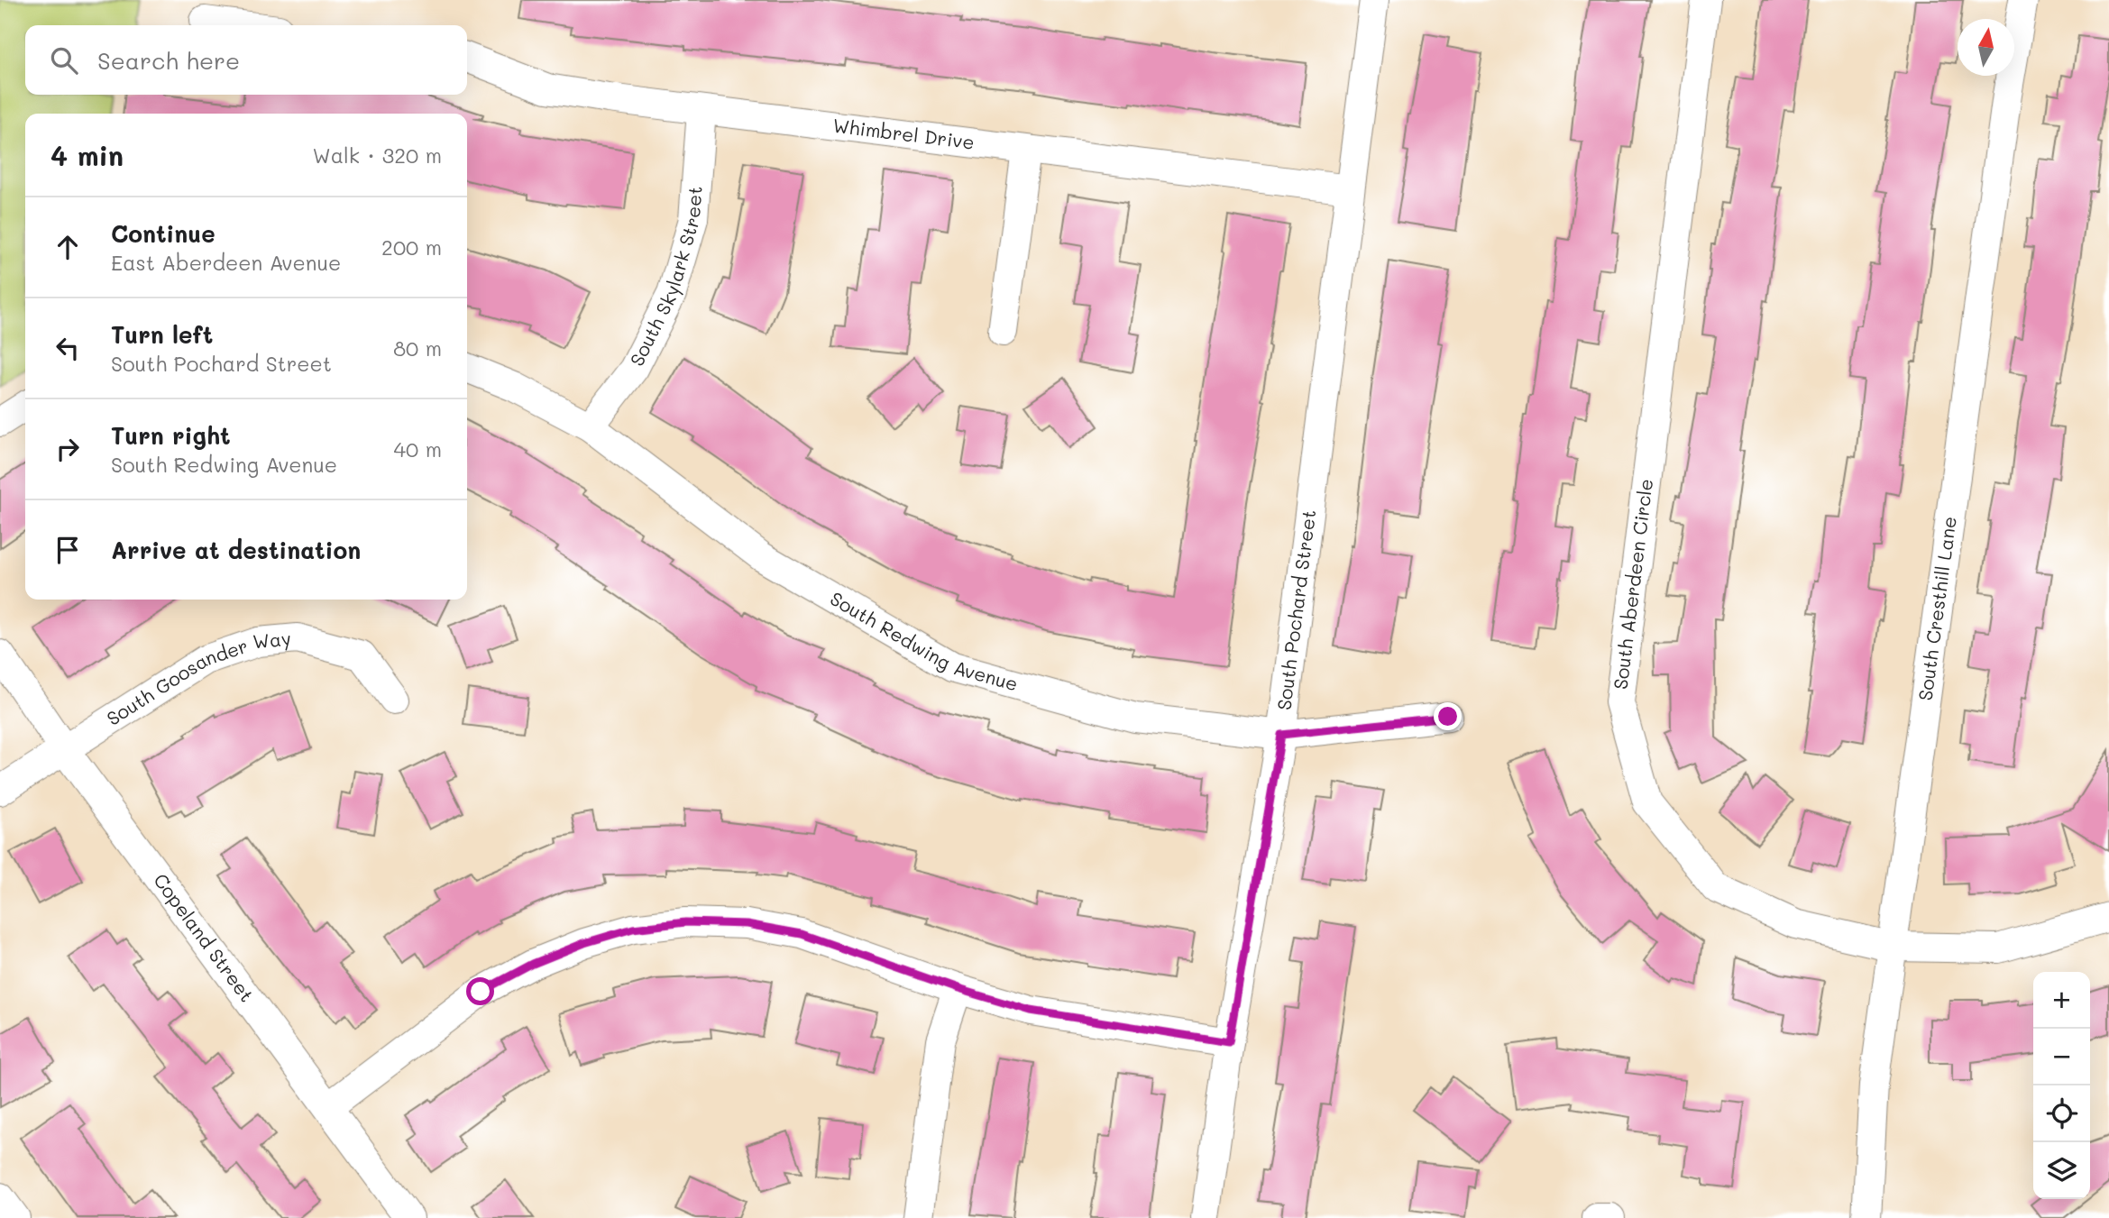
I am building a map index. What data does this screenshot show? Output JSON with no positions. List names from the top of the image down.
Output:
{
  "streets": {
    "street": [
      "Whimbrel Drive",
      "South Skylark Street",
      "South Aberdeen Circle",
      "South Cresthill Lane",
      "South Pochard Street",
      "South Redwing Avenue",
      "South Goosander Way",
      "Copeland Street"
    ]
  },
  "crossings": [
    ["Whimbrel Drive", "South Skylark Street"],
    ["Whimbrel Drive", "South Pochard Street"],
    ["South Skylark Street", "South Redwing Avenue"],
    ["South Aberdeen Circle", "South Cresthill Lane"],
    ["South Pochard Street", "South Redwing Avenue"],
    ["South Goosander Way", "Copeland Street"]
  ],
  "north": "top",
  "page": {
    "search": "Search here",
    "heading": ["4 min", "Walk · 320 m"],
    "list": [
      ["Continue", "East Aberdeen Avenue", "200 m"],
      ["Turn left", "South Pochard Street", "80 m"],
      ["Turn right", "South Redwing Avenue", "40 m"],
      "Arrive at destination"
    ],
    "map_buttons": ["+", "−"]
  }
}
